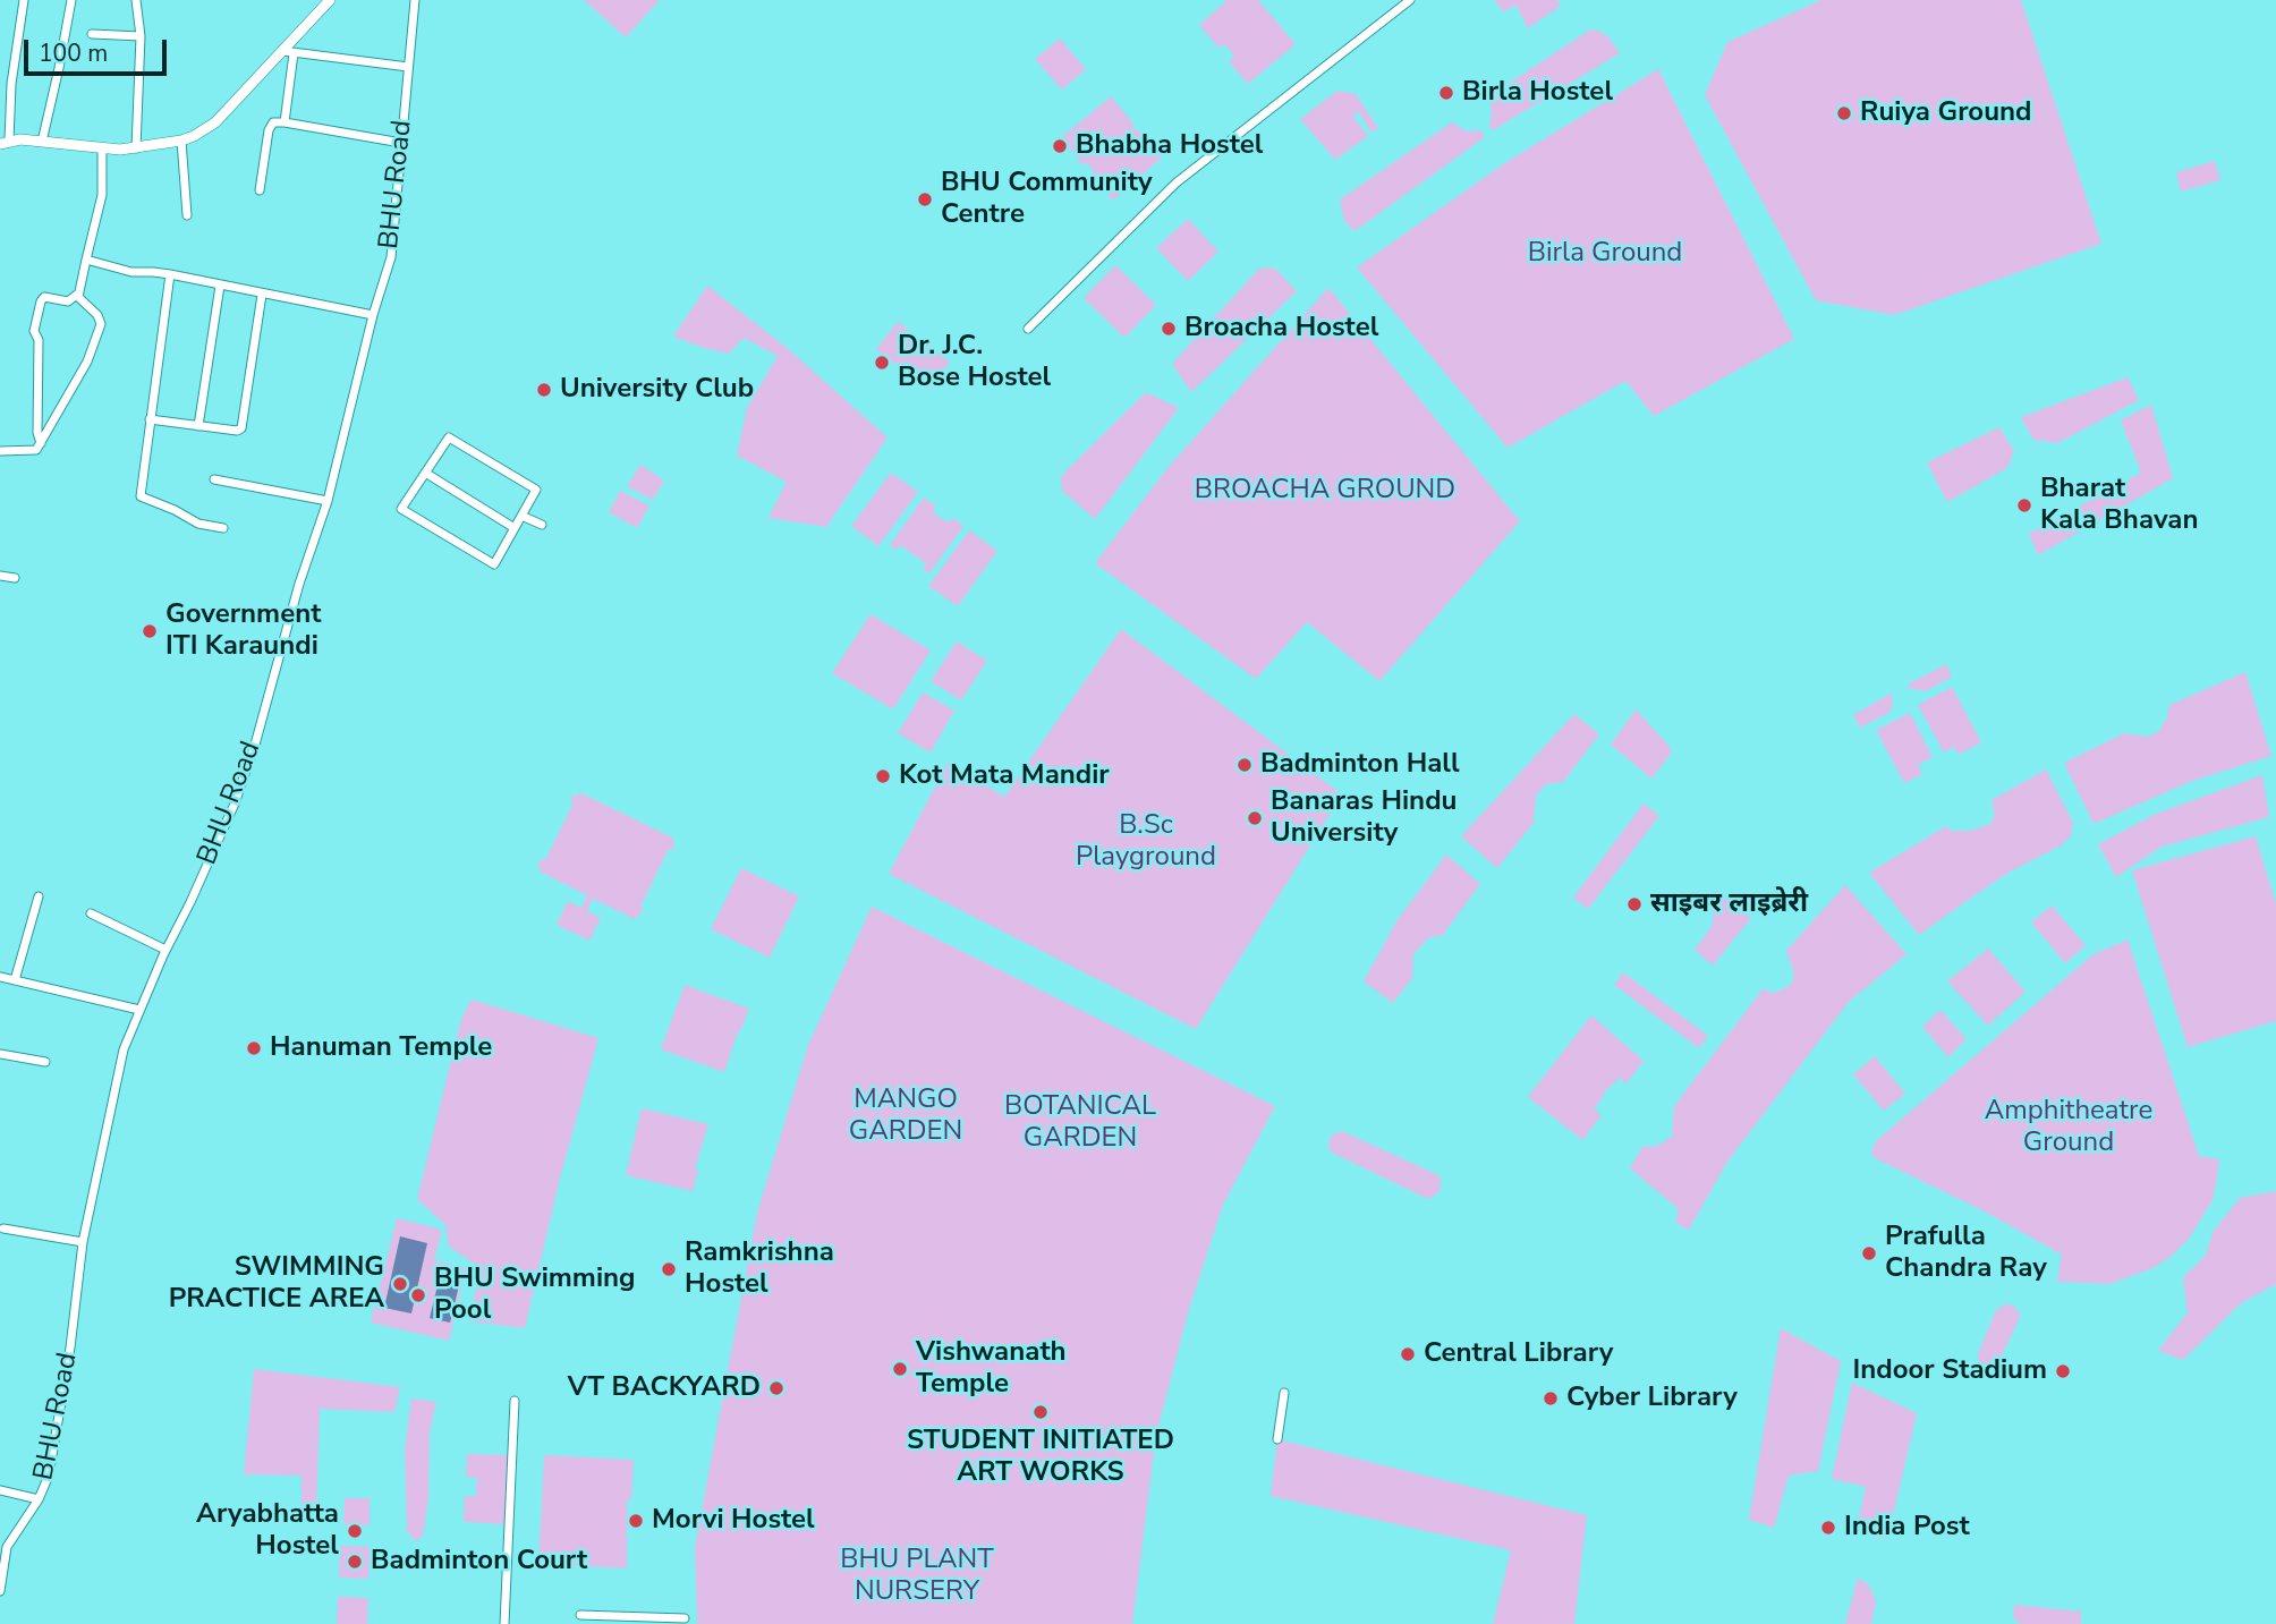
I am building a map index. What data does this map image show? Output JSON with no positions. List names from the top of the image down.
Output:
{
  "streets": {
    "street": ["BHU Road"]
  },
  "parks": [
    "Birla Ground",
    "BROACHA GROUND",
    "B.Sc Playground",
    "MANGO GARDEN",
    "BOTANICAL GARDEN",
    "Amphitheatre Ground",
    "BHU PLANT NURSERY"
  ],
  "places": [
    "Birla Hostel",
    "Ruiya Ground",
    "Bhabha Hostel",
    "BHU Community Centre",
    "Broacha Hostel",
    "Dr. J.C. Bose Hostel",
    "University Club",
    "Bharat Kala Bhavan",
    "Government ITI Karaundi",
    "Badminton Hall",
    "Kot Mata Mandir",
    "Banaras Hindu University",
    "साइबर लाइब्रेरी",
    "Hanuman Temple",
    "Prafulla Chandra Ray",
    "Ramkrishna Hostel",
    "SWIMMING PRACTICE AREA",
    "BHU Swimming Pool",
    "Central Library",
    "Vishwanath Temple",
    "Indoor Stadium",
    "VT BACKYARD",
    "Cyber Library",
    "STUDENT INITIATED ART WORKS",
    "Morvi Hostel",
    "India Post",
    "Aryabhatta Hostel",
    "Badminton Court"
  ],
  "scale_bar": "100 m"
}
